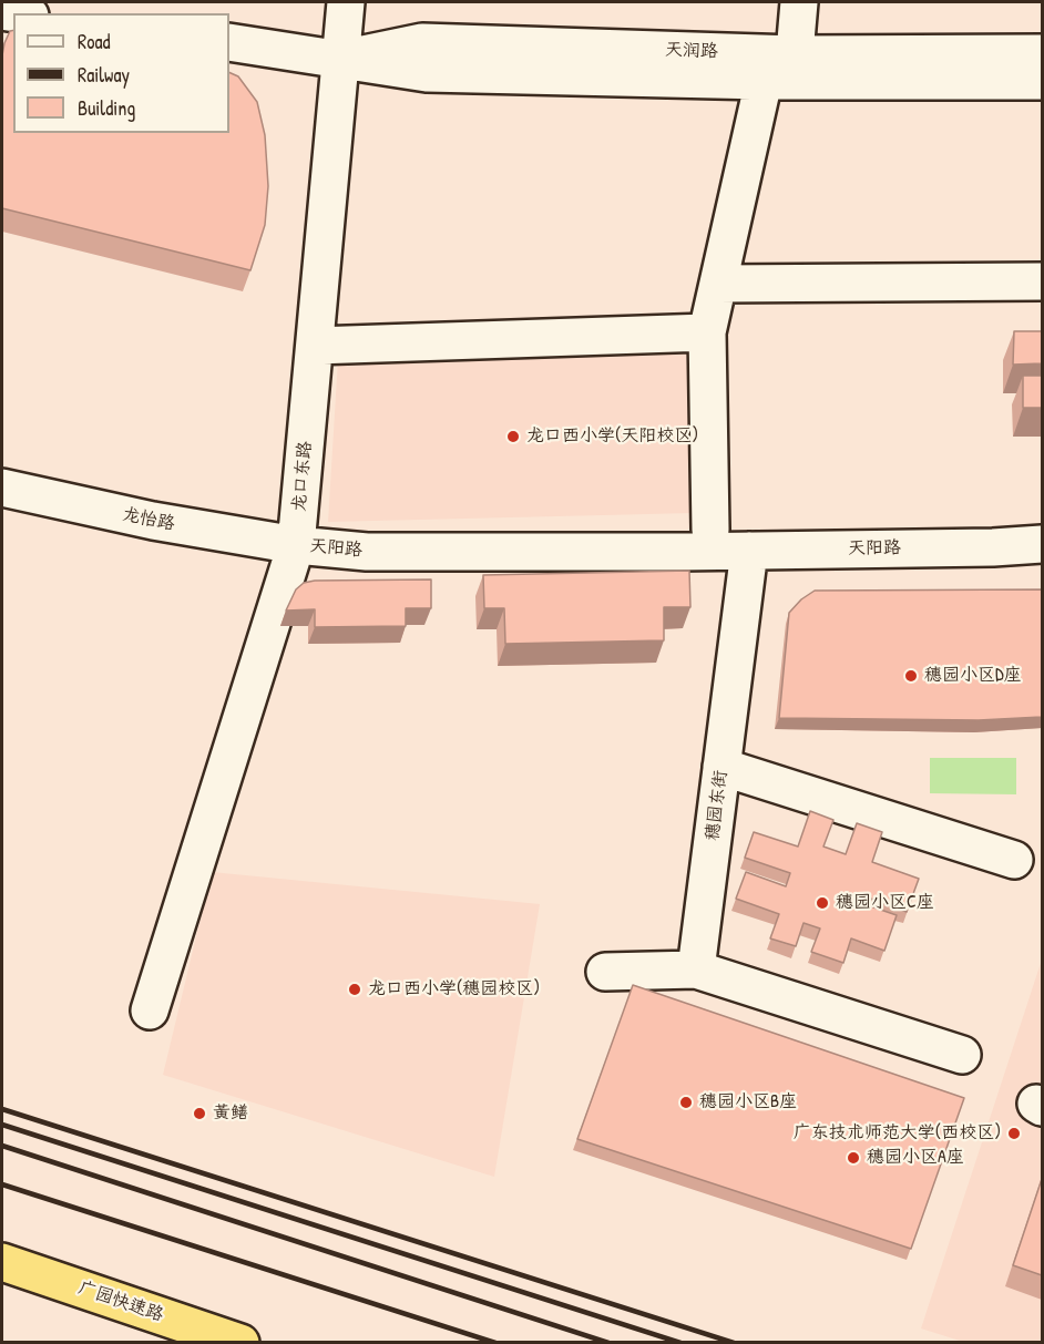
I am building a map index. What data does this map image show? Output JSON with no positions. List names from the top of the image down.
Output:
{
  "streets": {
    "highway": ["广园快速路"],
    "street": [
      "天润路",
      "龙口东路",
      "龙怡路",
      "天阳路",
      "穗园东街"
    ]
  },
  "crossings": [
    ["天润路", "龙口东路"],
    ["龙口东路", "龙怡路"],
    ["龙口东路", "天阳路"],
    ["龙怡路", "天阳路"],
    ["天阳路", "穗园东街"]
  ],
  "places": [
    "龙口西小学(天阳校区)",
    "穗园小区D座",
    "穗园小区C座",
    "龙口西小学(穗园校区)",
    "穗园小区B座",
    "黄鳝",
    "广东技术师范大学(西校区)",
    "穗园小区A座"
  ],
  "legend": ["Road", "Railway", "Building"]
}
